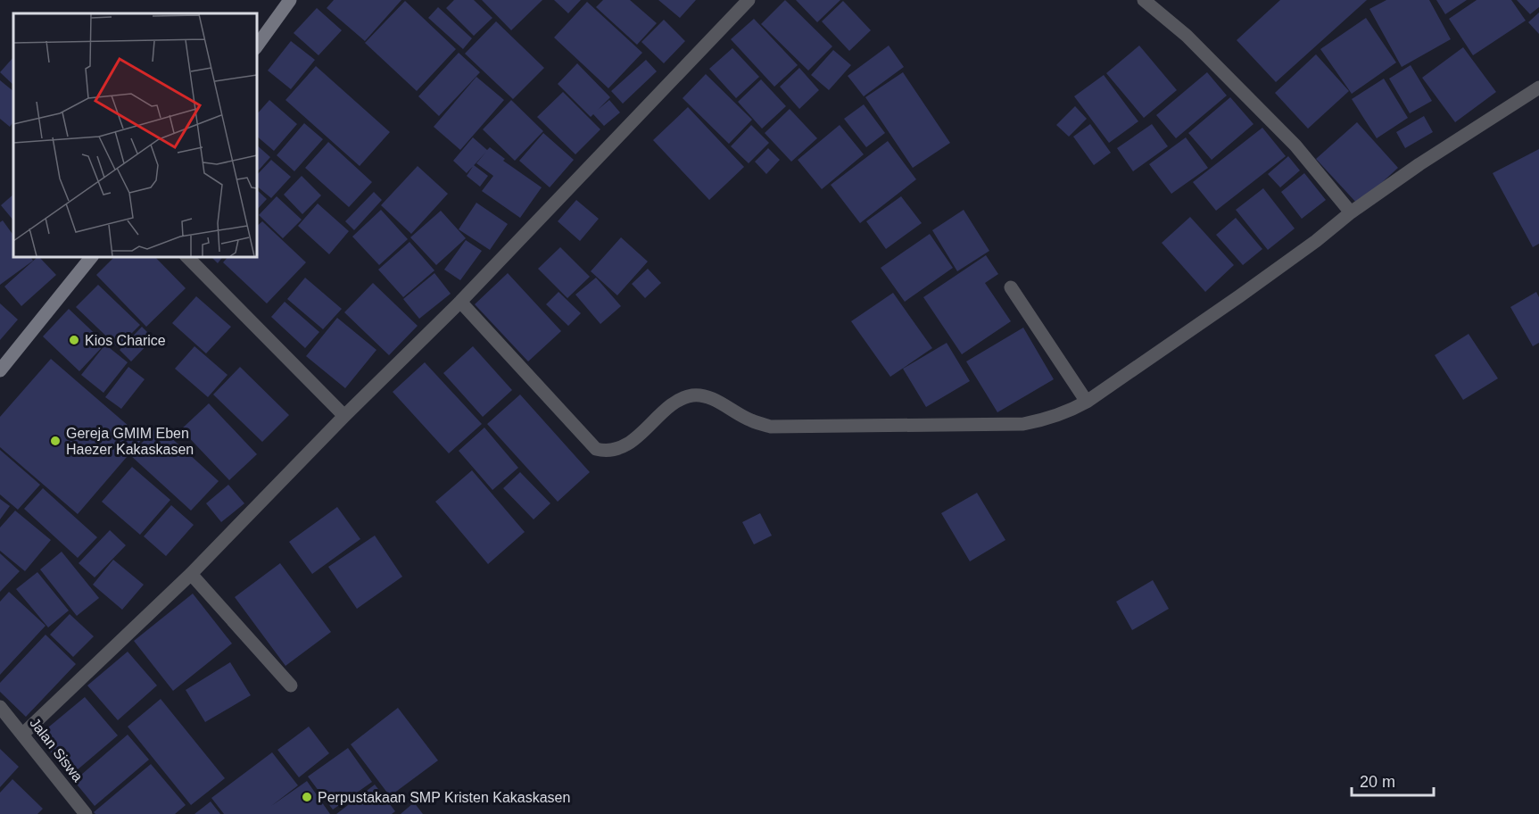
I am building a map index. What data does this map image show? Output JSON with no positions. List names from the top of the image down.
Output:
{
  "streets": {
    "street": ["Jalan Siswa"]
  },
  "places": ["Kios Charice", "Gereja GMIM Eben Haezer Kakaskasen", "Perpustakaan SMP Kristen Kakaskasen"],
  "scale_bar": "20 m"
}
